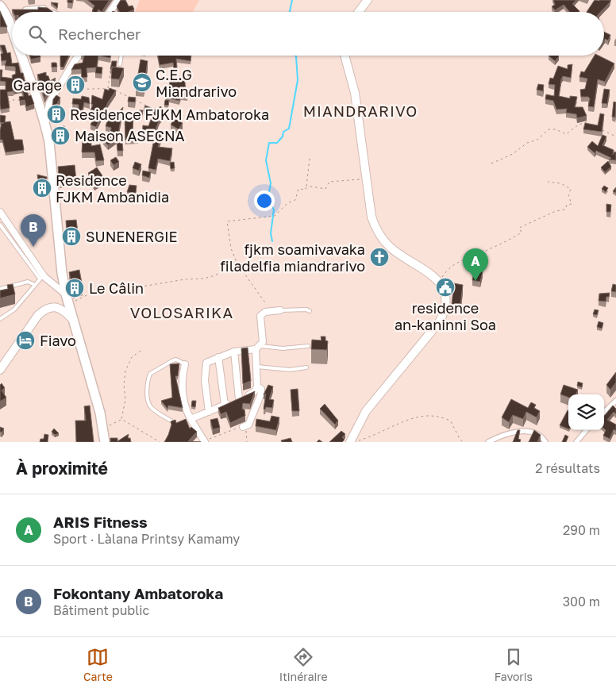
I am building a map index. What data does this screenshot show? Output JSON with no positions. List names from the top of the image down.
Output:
{
  "districts": ["MIANDRARIVO", "VOLOSARIKA"],
  "places": {
    "school or university": ["C.E.G Miandrarivo"],
    "building": [
      "Garage",
      "Residence FJKM Ambatoroka",
      "Maison ASECNA",
      "Residence FJKM Ambanidia",
      "SUNENERGIE",
      "Le Câlin"
    ],
    "church": ["fjkm soamivavaka filadelfia miandrarivo"],
    "public building": ["residence an-kaninni Soa"],
    "hotel": ["Fiavo"]
  },
  "page": {
    "search": "Rechercher",
    "pins": ["B", "A"],
    "heading": ["À proximité", "2 résultats"],
    "list": [
      {
        "mark": "A",
        "name": "ARIS Fitness",
        "note": "Sport · Làlana Printsy Kamamy",
        "value": "290 m"
      },
      {
        "mark": "B",
        "name": "Fokontany Ambatoroka",
        "note": "Bâtiment public",
        "value": "300 m"
      }
    ],
    "nav": ["Carte", "Itinéraire", "Favoris"]
  }
}
